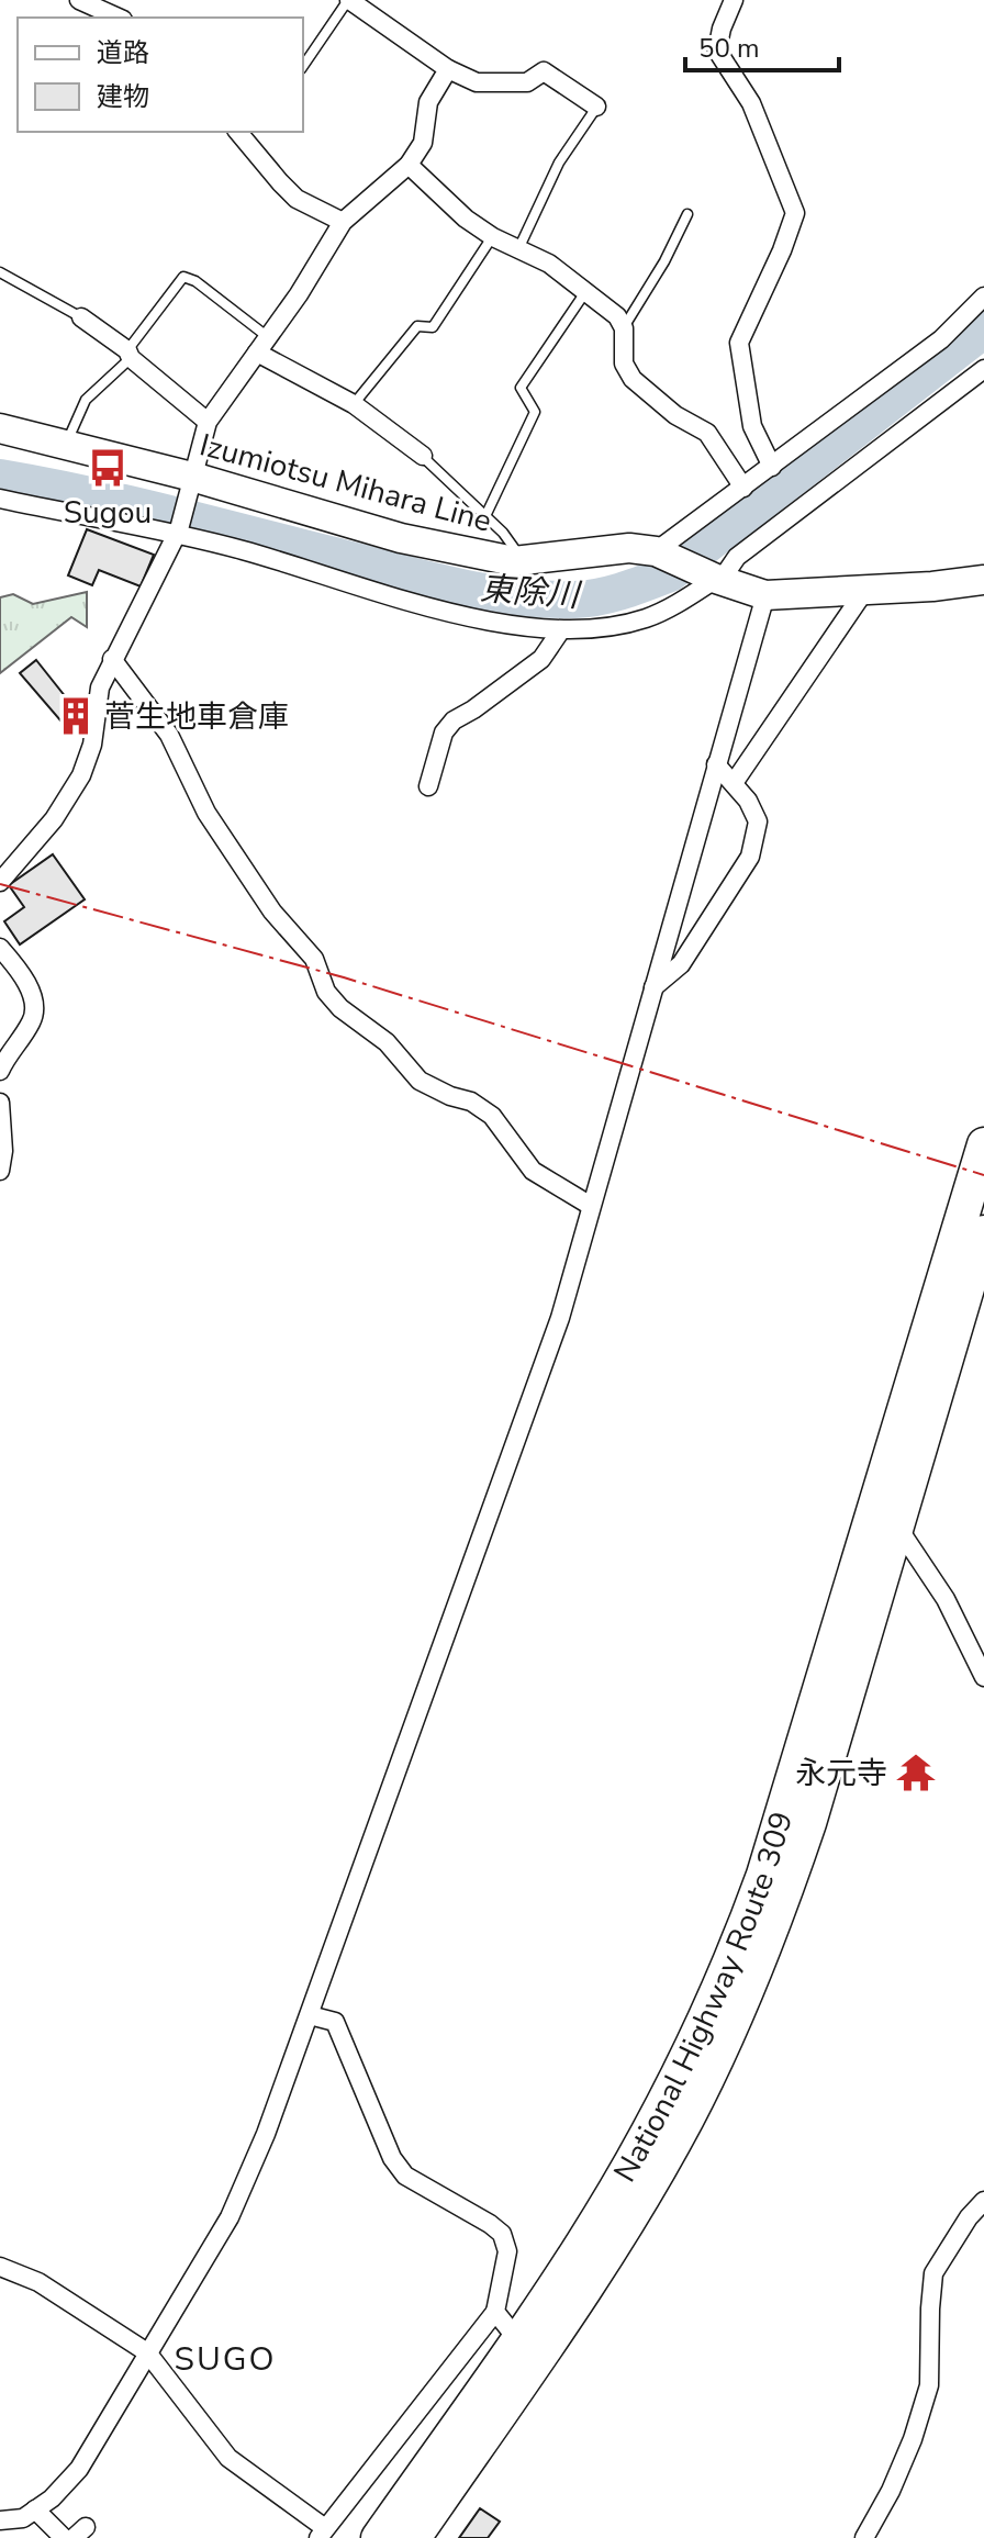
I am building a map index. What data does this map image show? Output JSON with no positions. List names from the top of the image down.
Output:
{
  "streets": {
    "highway": ["National Highway Route 309"],
    "main road": ["Izumiotsu Mihara Line"]
  },
  "districts": ["SUGO"],
  "water": ["東除川"],
  "places": {
    "bus stop": ["Sugou"],
    "building": ["菅生地車倉庫"],
    "temple": ["永元寺"]
  },
  "legend": ["道路", "建物"],
  "scale_bar": "50 m"
}
